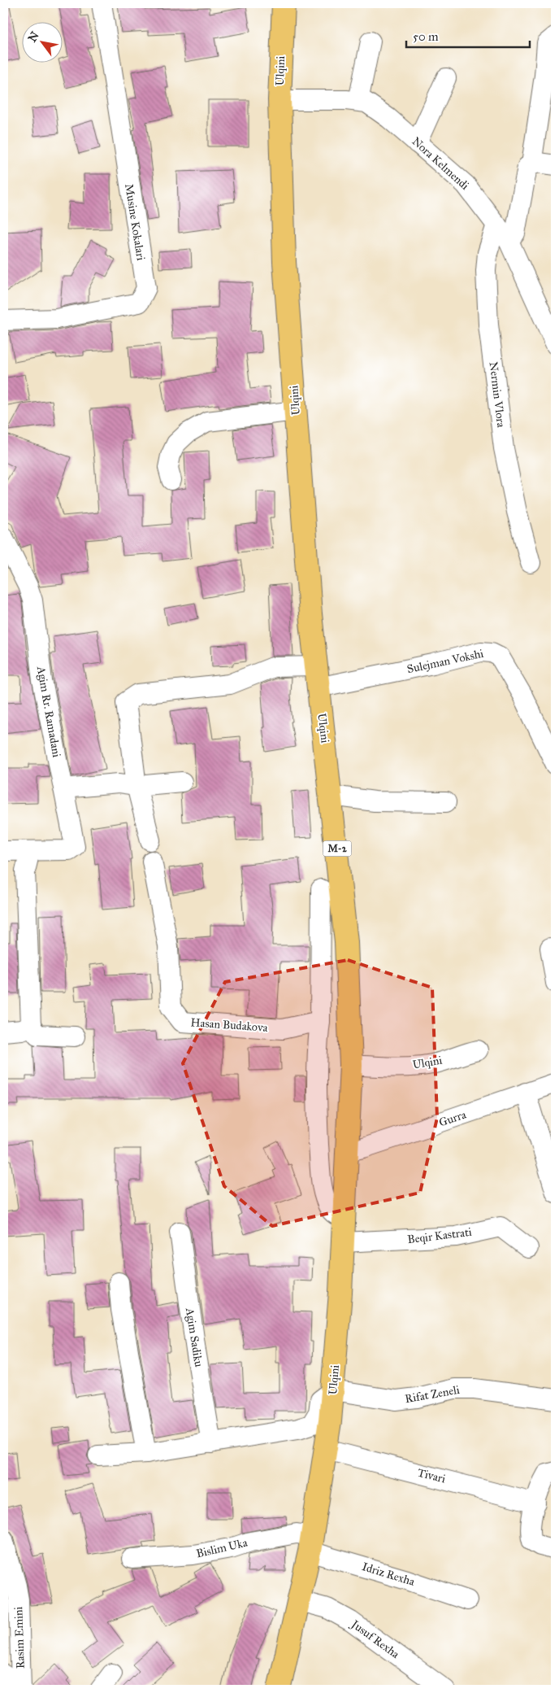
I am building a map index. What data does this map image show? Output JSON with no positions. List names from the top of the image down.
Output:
{
  "streets": {
    "main road": ["Ulqini", "M-2"],
    "street": [
      "Nora Kelmendi",
      "Musine Kokalari",
      "Nermin Vlora",
      "Sulejman Vokshi",
      "Agim Rr. Ramadani",
      "Hasan Budakova",
      "Gurra",
      "Beqir Kastrati",
      "Agim Sadiku",
      "Rifat Zeneli",
      "Tivari",
      "Bislim Uka",
      "Idriz Rexha",
      "Rasim Emini",
      "Jusuf Rexha"
    ]
  },
  "crossings": [
    ["Ulqini", "Nora Kelmendi"],
    ["Ulqini", "Sulejman Vokshi"],
    ["Ulqini", "Gurra"],
    ["Ulqini", "Beqir Kastrati"],
    ["Ulqini", "Rifat Zeneli"],
    ["Ulqini", "Tivari"],
    ["Ulqini", "Bislim Uka"],
    ["Ulqini", "Idriz Rexha"],
    ["Ulqini", "Jusuf Rexha"],
    ["Nora Kelmendi", "Nermin Vlora"],
    ["Bislim Uka", "Idriz Rexha"]
  ],
  "scale_bar": "50 m",
  "north": "top left"
}
